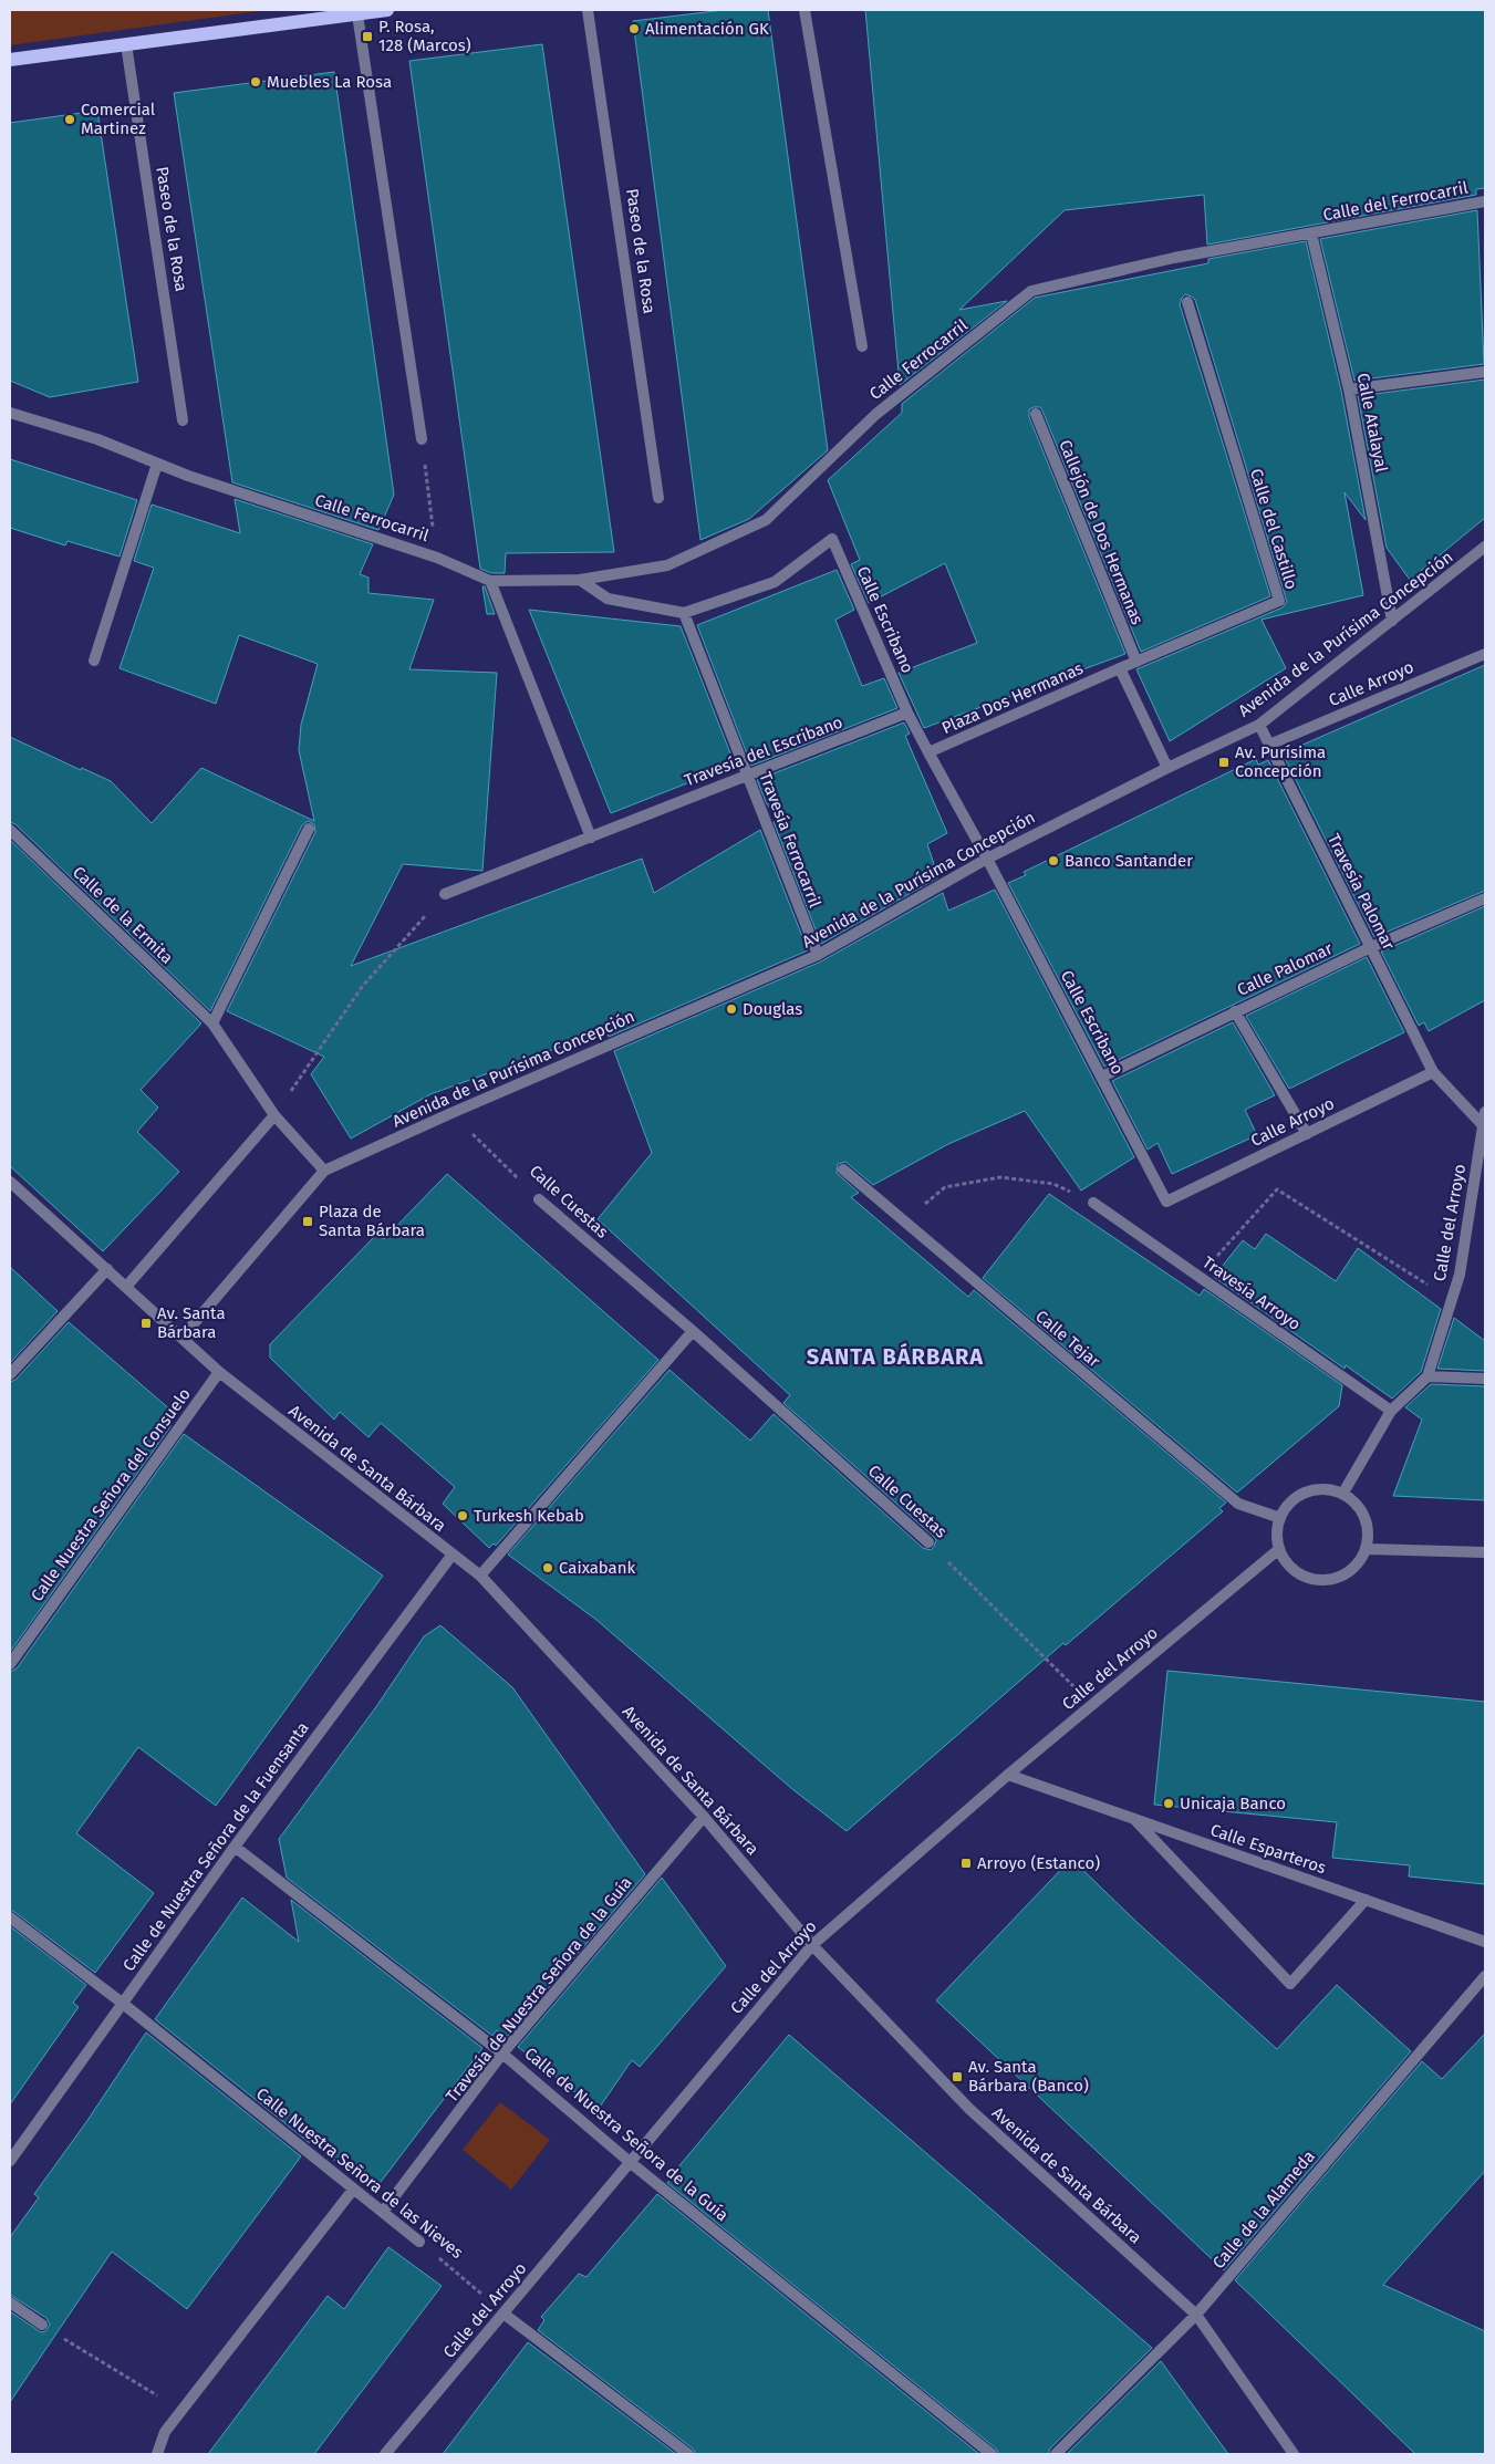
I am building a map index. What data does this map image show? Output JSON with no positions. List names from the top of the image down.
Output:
{
  "streets": {
    "street": [
      "Calle del Ferrocarril",
      "Paseo de la Rosa",
      "Calle Ferrocarril",
      "Calle Atalayal",
      "Calle del Castillo",
      "Callejón de Dos Hermanas",
      "Calle Escribano",
      "Avenida de la Purísima Concepción",
      "Calle Arroyo",
      "Plaza Dos Hermanas",
      "Travesía del Escribano",
      "Travesía Ferrocarril",
      "Travesía Palomar",
      "Calle de la Ermita",
      "Calle Palomar",
      "Calle Cuestas",
      "Calle del Arroyo",
      "Travesía Arroyo",
      "Calle Tejar",
      "Avenida de Santa Bárbara",
      "Calle Nuestra Señora del Consuelo",
      "Calle de Nuestra Señora de la Fuensanta",
      "Calle Esparteros",
      "Travesía de Nuestra Señora de la Guía",
      "Calle de Nuestra Señora de la Guía",
      "Calle Nuestra Señora de las Nieves",
      "Calle de la Alameda"
    ]
  },
  "crossings": [
    ["Calle del Ferrocarril", "Calle Ferrocarril"],
    ["Calle del Ferrocarril", "Calle Atalayal"],
    ["Calle Ferrocarril", "Calle Atalayal"],
    ["Calle Atalayal", "Avenida de la Purísima Concepción"],
    ["Calle del Castillo", "Callejón de Dos Hermanas"],
    ["Calle del Castillo", "Plaza Dos Hermanas"],
    ["Calle Escribano", "Avenida de la Purísima Concepción"],
    ["Calle Escribano", "Calle Arroyo"],
    ["Calle Escribano", "Plaza Dos Hermanas"],
    ["Calle Escribano", "Travesía del Escribano"],
    ["Calle Escribano", "Travesía Ferrocarril"],
    ["Calle Escribano", "Calle Palomar"],
    ["Avenida de la Purísima Concepción", "Plaza Dos Hermanas"],
    ["Avenida de la Purísima Concepción", "Travesía Ferrocarril"],
    ["Avenida de la Purísima Concepción", "Travesía Palomar"],
    ["Avenida de la Purísima Concepción", "Calle Cuestas"],
    ["Calle Arroyo", "Travesía Palomar"],
    ["Travesía del Escribano", "Travesía Ferrocarril"],
    ["Travesía Palomar", "Calle Palomar"],
    ["Travesía Palomar", "Calle del Arroyo"],
    ["Calle Cuestas", "Calle del Arroyo"],
    ["Calle del Arroyo", "Travesía Arroyo"],
    ["Calle del Arroyo", "Calle Tejar"],
    ["Calle del Arroyo", "Avenida de Santa Bárbara"],
    ["Calle del Arroyo", "Calle Esparteros"],
    ["Calle del Arroyo", "Calle de Nuestra Señora de la Guía"],
    ["Calle del Arroyo", "Calle Nuestra Señora de las Nieves"],
    ["Avenida de Santa Bárbara", "Calle Nuestra Señora del Consuelo"],
    ["Avenida de Santa Bárbara", "Calle de Nuestra Señora de la Fuensanta"],
    ["Avenida de Santa Bárbara", "Travesía de Nuestra Señora de la Guía"],
    ["Avenida de Santa Bárbara", "Calle de la Alameda"],
    ["Calle de Nuestra Señora de la Fuensanta", "Calle de Nuestra Señora de la Guía"],
    ["Calle de Nuestra Señora de la Fuensanta", "Calle Nuestra Señora de las Nieves"],
    ["Travesía de Nuestra Señora de la Guía", "Calle de Nuestra Señora de la Guía"],
    ["Travesía de Nuestra Señora de la Guía", "Calle Nuestra Señora de las Nieves"]
  ],
  "districts": ["SANTA BÁRBARA"],
  "places": {
    "other": [
      "Alimentación GK",
      "Muebles La Rosa",
      "Comercial Martinez",
      "Banco Santander",
      "Douglas",
      "Turkesh Kebab",
      "Caixabank",
      "Unicaja Banco"
    ],
    "transit": [
      "P. Rosa, 128 (Marcos)",
      "Av. Purísima Concepción",
      "Plaza de Santa Bárbara",
      "Av. Santa Bárbara",
      "Arroyo (Estanco)",
      "Av. Santa Bárbara (Banco)"
    ]
  }
}
